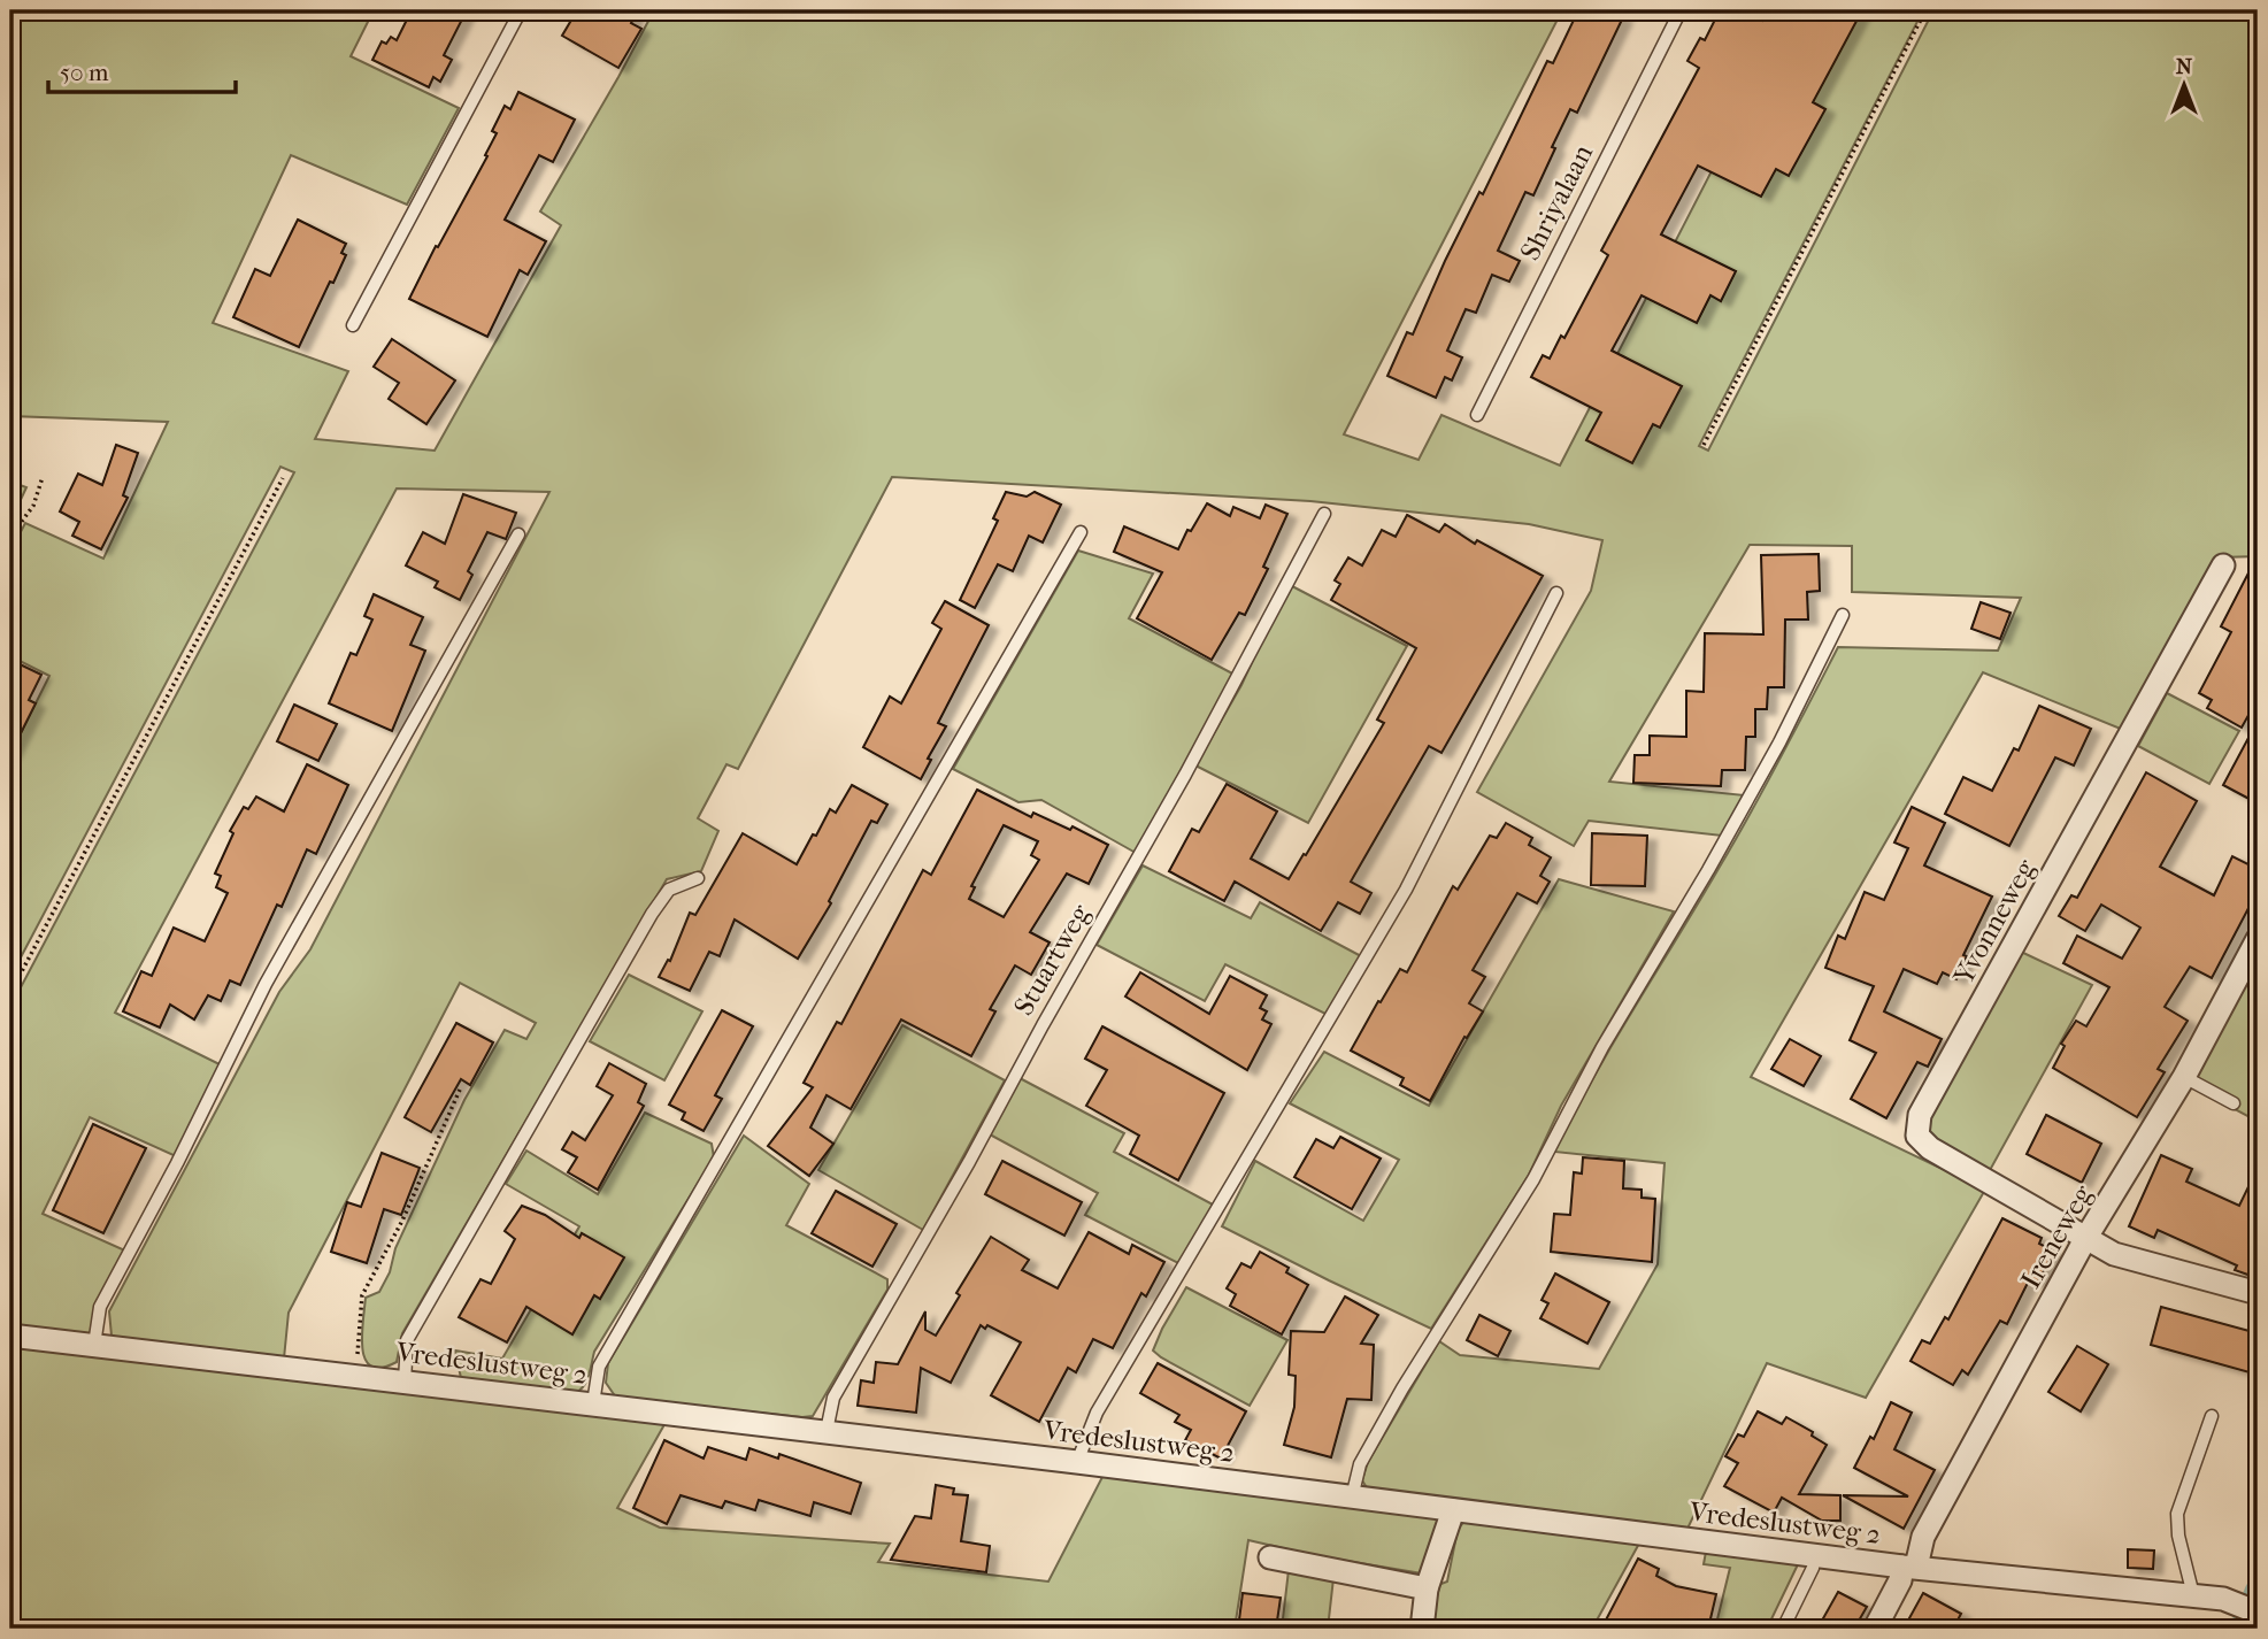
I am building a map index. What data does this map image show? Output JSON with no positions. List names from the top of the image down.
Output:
{
  "streets": {
    "street": ["Yvonneweg", "Ireneweg", "Vredeslustweg 2"],
    "lane": ["Shriyalaan", "Stuartweg"]
  },
  "crossings": [
    ["Yvonneweg", "Ireneweg"],
    ["Stuartweg", "Vredeslustweg 2"],
    ["Ireneweg", "Vredeslustweg 2"]
  ],
  "scale_bar": "50 m",
  "north": "top"
}
